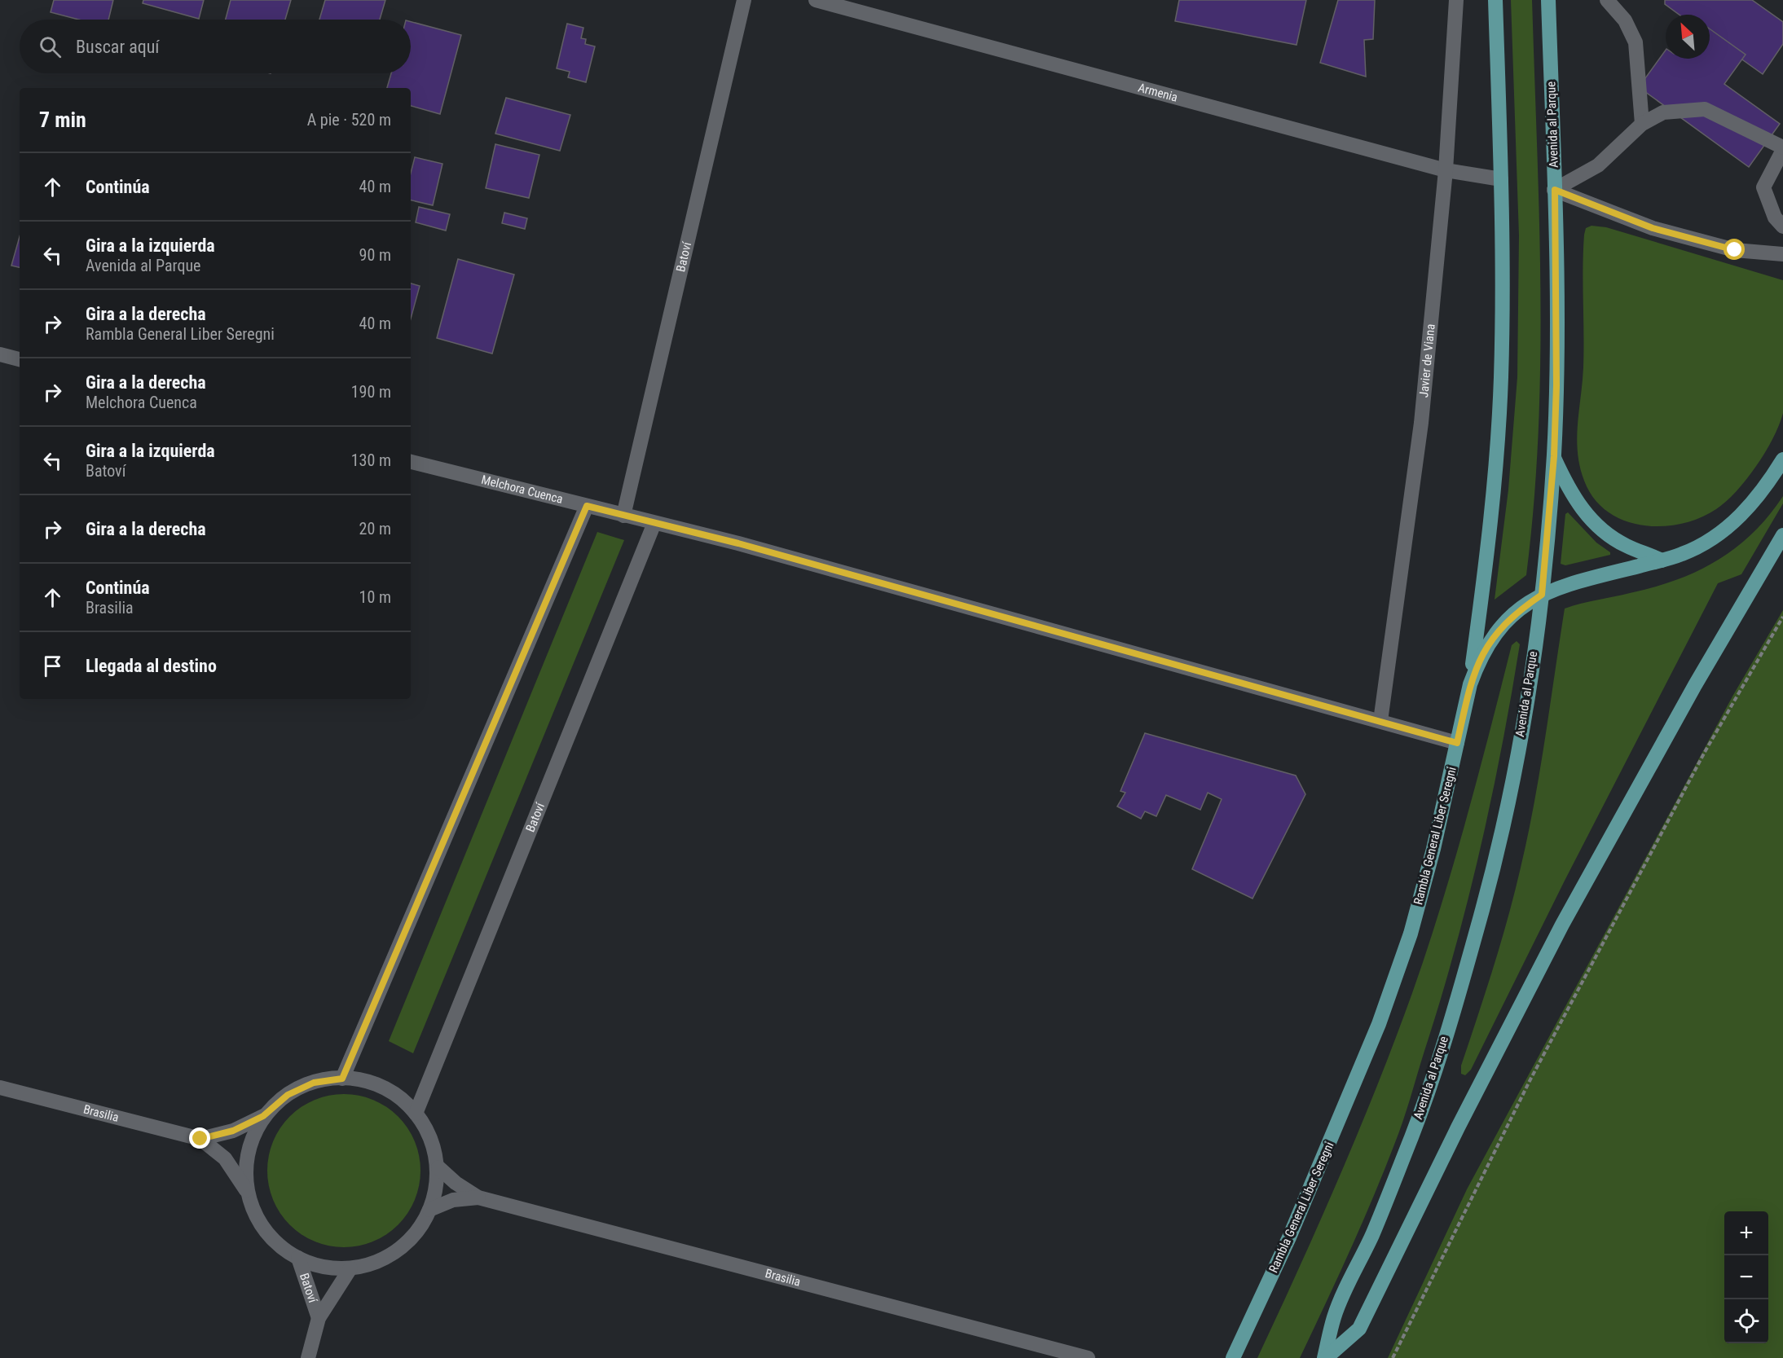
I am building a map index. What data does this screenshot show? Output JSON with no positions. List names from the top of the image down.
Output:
{
  "streets": {
    "main road": ["Avenida al Parque", "Rambla General Liber Seregni"],
    "street": [
      "Armenia",
      "Batoví",
      "Javier de Viana",
      "Melchora Cuenca",
      "Brasilia"
    ]
  },
  "crossings": [
    ["Armenia", "Javier de Viana"],
    ["Avenida al Parque", "Rambla General Liber Seregni"],
    ["Batoví", "Melchora Cuenca"],
    ["Javier de Viana", "Melchora Cuenca"],
    ["Melchora Cuenca", "Rambla General Liber Seregni"]
  ],
  "north": "top left",
  "page": {
    "search": "Buscar aquí",
    "heading": ["7 min", "A pie · 520 m"],
    "list": [
      ["Continúa", "40 m"],
      ["Gira a la izquierda", "Avenida al Parque", "90 m"],
      ["Gira a la derecha", "Rambla General Liber Seregni", "40 m"],
      ["Gira a la derecha", "Melchora Cuenca", "190 m"],
      ["Gira a la izquierda", "Batoví", "130 m"],
      ["Gira a la derecha", "20 m"],
      ["Continúa", "Brasilia", "10 m"],
      "Llegada al destino"
    ],
    "map_buttons": ["+", "−"]
  }
}
